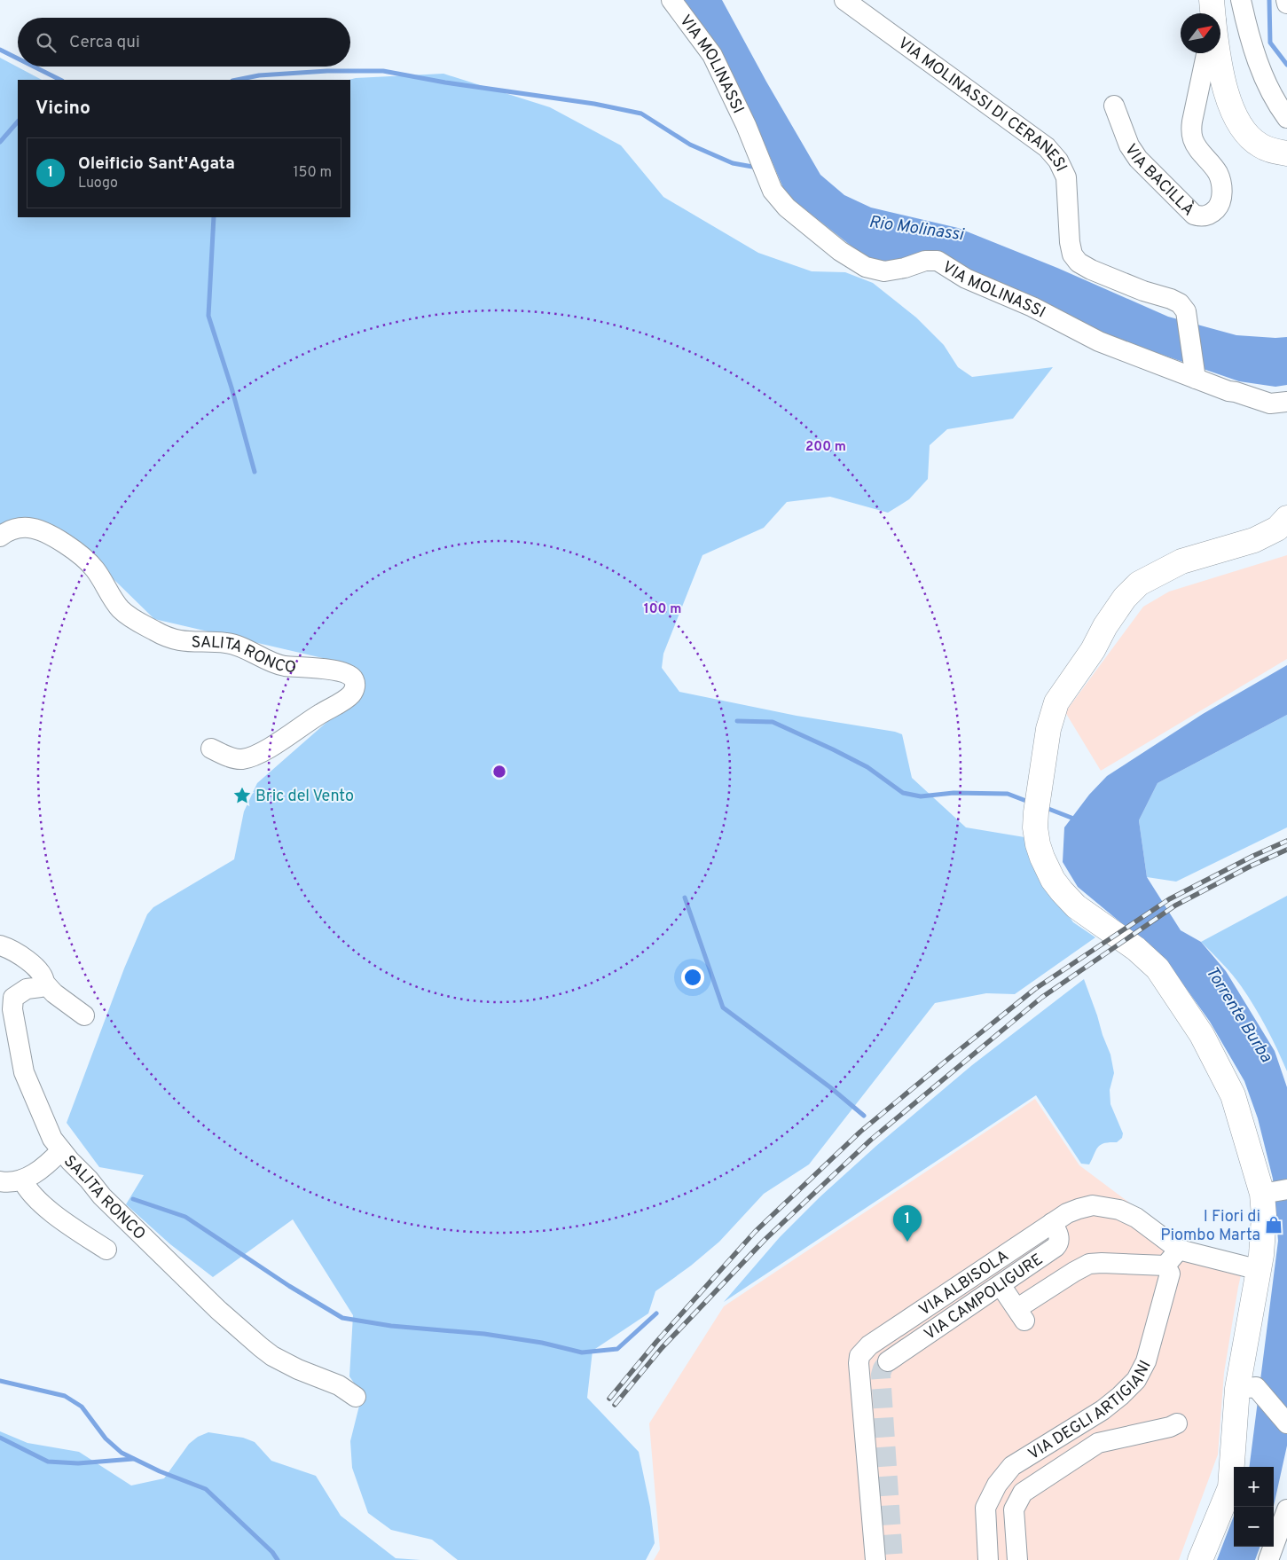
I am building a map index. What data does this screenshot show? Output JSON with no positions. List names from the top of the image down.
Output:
{
  "streets": {
    "street": [
      "VIA MOLINASSI",
      "VIA MOLINASSI DI CERANESI",
      "VIA BACILLÀ",
      "SALITA RONCO",
      "VIA ALBISOLA",
      "VIA CAMPOLIGURE",
      "VIA DEGLI ARTIGIANI"
    ]
  },
  "crossings": [
    ["VIA MOLINASSI", "VIA MOLINASSI DI CERANESI"],
    ["VIA ALBISOLA", "VIA CAMPOLIGURE"]
  ],
  "water": ["Rio Molinassi", "Torrente Burba"],
  "places": {
    "place": ["Bric del Vento"],
    "shop": ["I Fiori di Piombo Marta"]
  },
  "north": "top right",
  "page": {
    "search": "Cerca qui",
    "heading": "Vicino",
    "list": [
      {
        "mark": "1",
        "name": "Oleificio Sant'Agata",
        "note": "Luogo",
        "value": "150 m"
      }
    ],
    "pins": "1",
    "map_buttons": ["+", "−"]
  },
  "rings": ["200 m", "100 m"]
}
